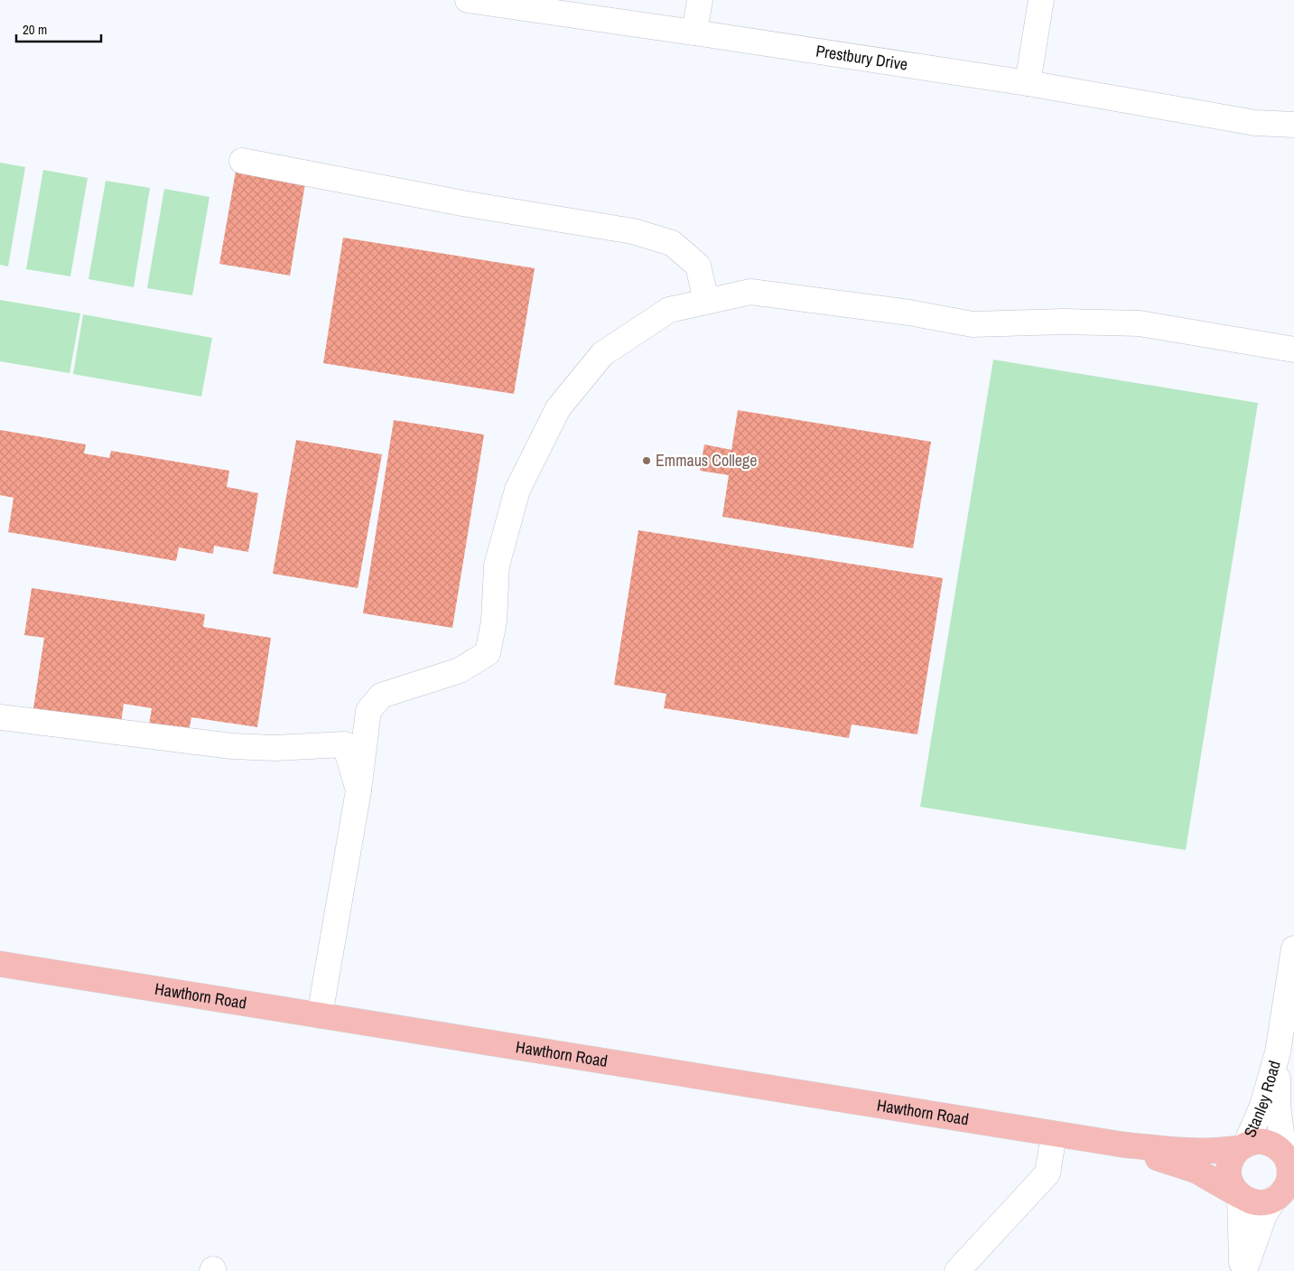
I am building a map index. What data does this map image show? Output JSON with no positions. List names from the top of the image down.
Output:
{
  "streets": {
    "main road": ["Hawthorn Road"],
    "street": ["Prestbury Drive", "Stanley Road"]
  },
  "crossings": [
    ["Hawthorn Road", "Stanley Road"]
  ],
  "places": ["Emmaus College"],
  "scale_bar": "20 m"
}
